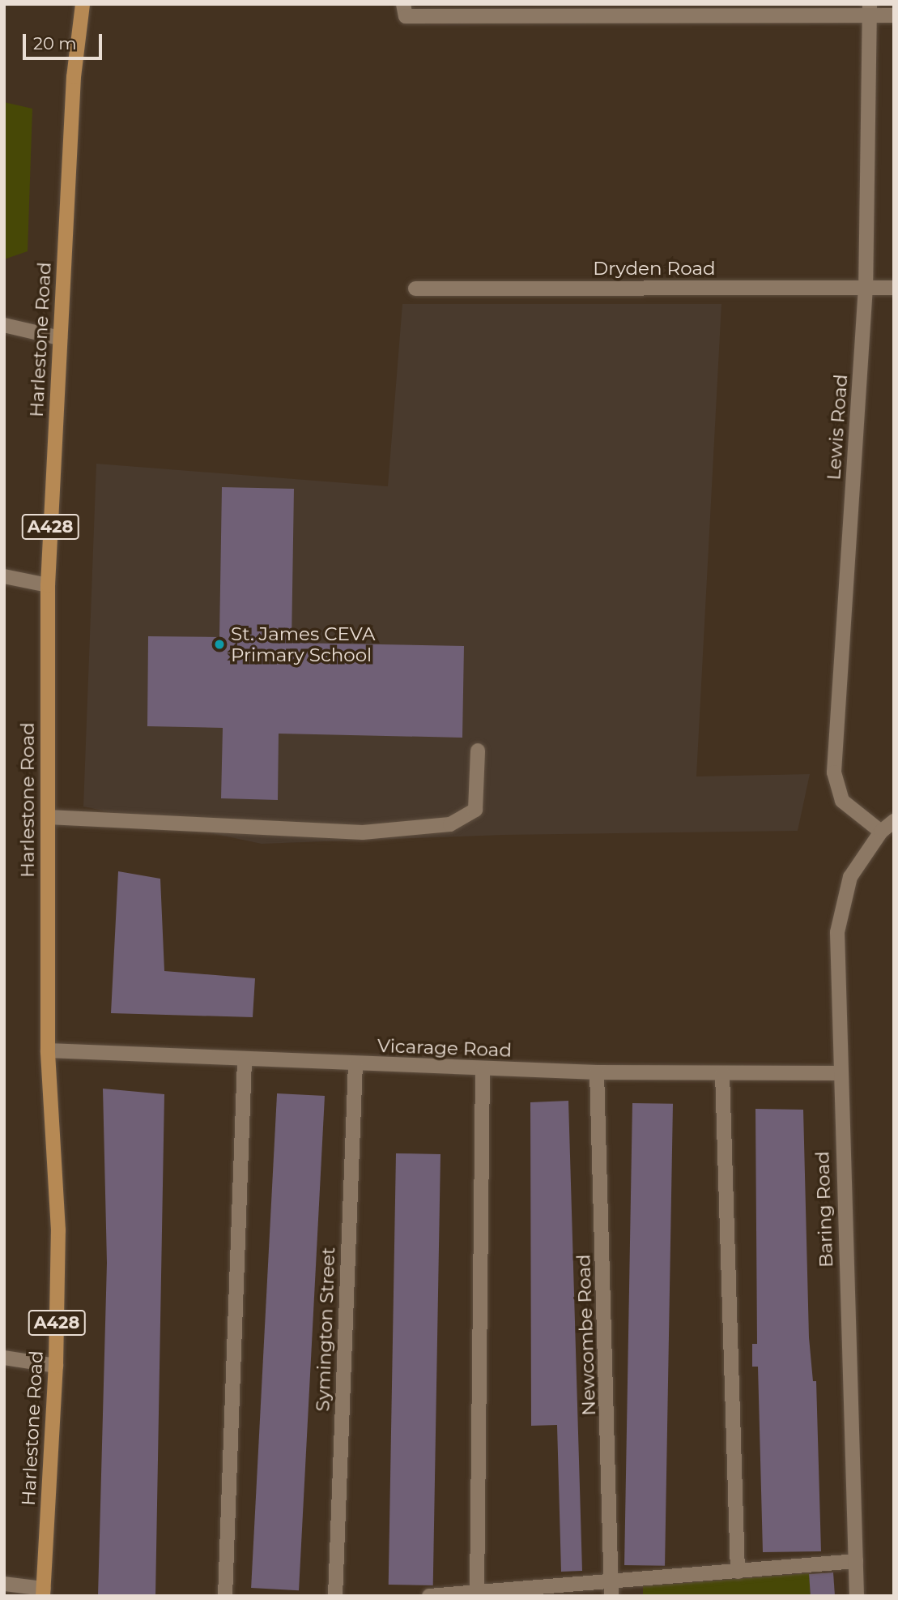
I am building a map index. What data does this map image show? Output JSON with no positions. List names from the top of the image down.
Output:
{
  "streets": {
    "main road": ["Harlestone Road", "A428"],
    "street": [
      "Dryden Road",
      "Lewis Road",
      "Vicarage Road",
      "Baring Road",
      "Symington Street",
      "Newcombe Road"
    ]
  },
  "crossings": [
    ["Dryden Road", "Lewis Road"],
    ["Harlestone Road", "Vicarage Road"],
    ["Lewis Road", "Baring Road"],
    ["Vicarage Road", "Baring Road"],
    ["Vicarage Road", "Symington Street"],
    ["Vicarage Road", "Newcombe Road"]
  ],
  "places": ["St. James CEVA Primary School"],
  "scale_bar": "20 m"
}
